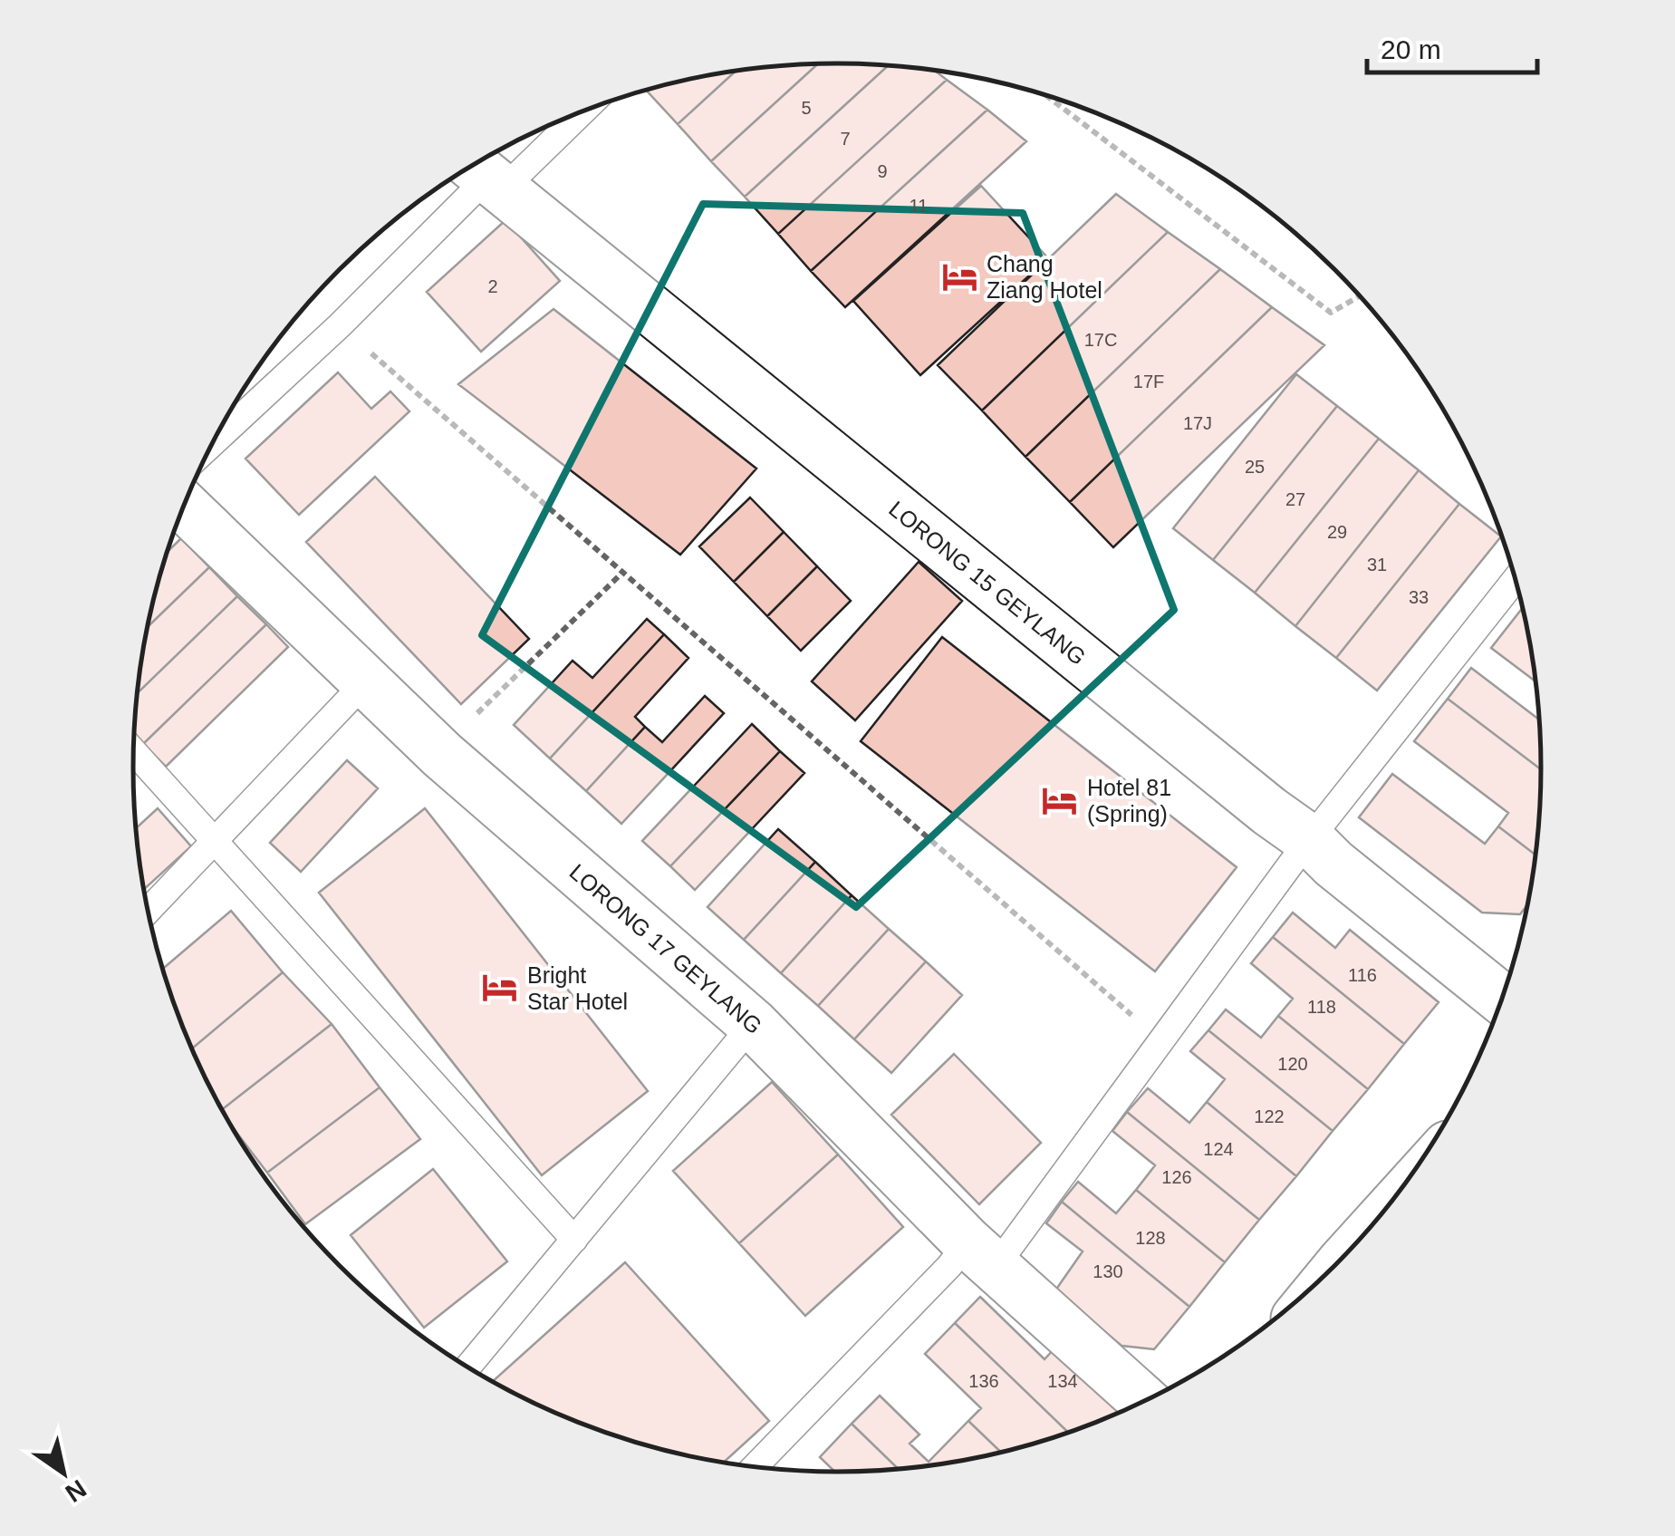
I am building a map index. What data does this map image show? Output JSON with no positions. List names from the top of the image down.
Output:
{
  "streets": {
    "street": ["LORONG 15 GEYLANG", "LORONG 17 GEYLANG"]
  },
  "places": {
    "hotel": ["Chang Ziang Hotel", "Hotel 81 (Spring)", "Bright Star Hotel"]
  },
  "house_numbers": [
    "5",
    "7",
    "9",
    "11",
    "2",
    "17C",
    "17F",
    "17J",
    "25",
    "27",
    "29",
    "31",
    "33",
    "116",
    "118",
    "120",
    "122",
    "124",
    "126",
    "128",
    "130",
    "136",
    "134"
  ],
  "scale_bar": "20 m",
  "north": "bottom right"
}
